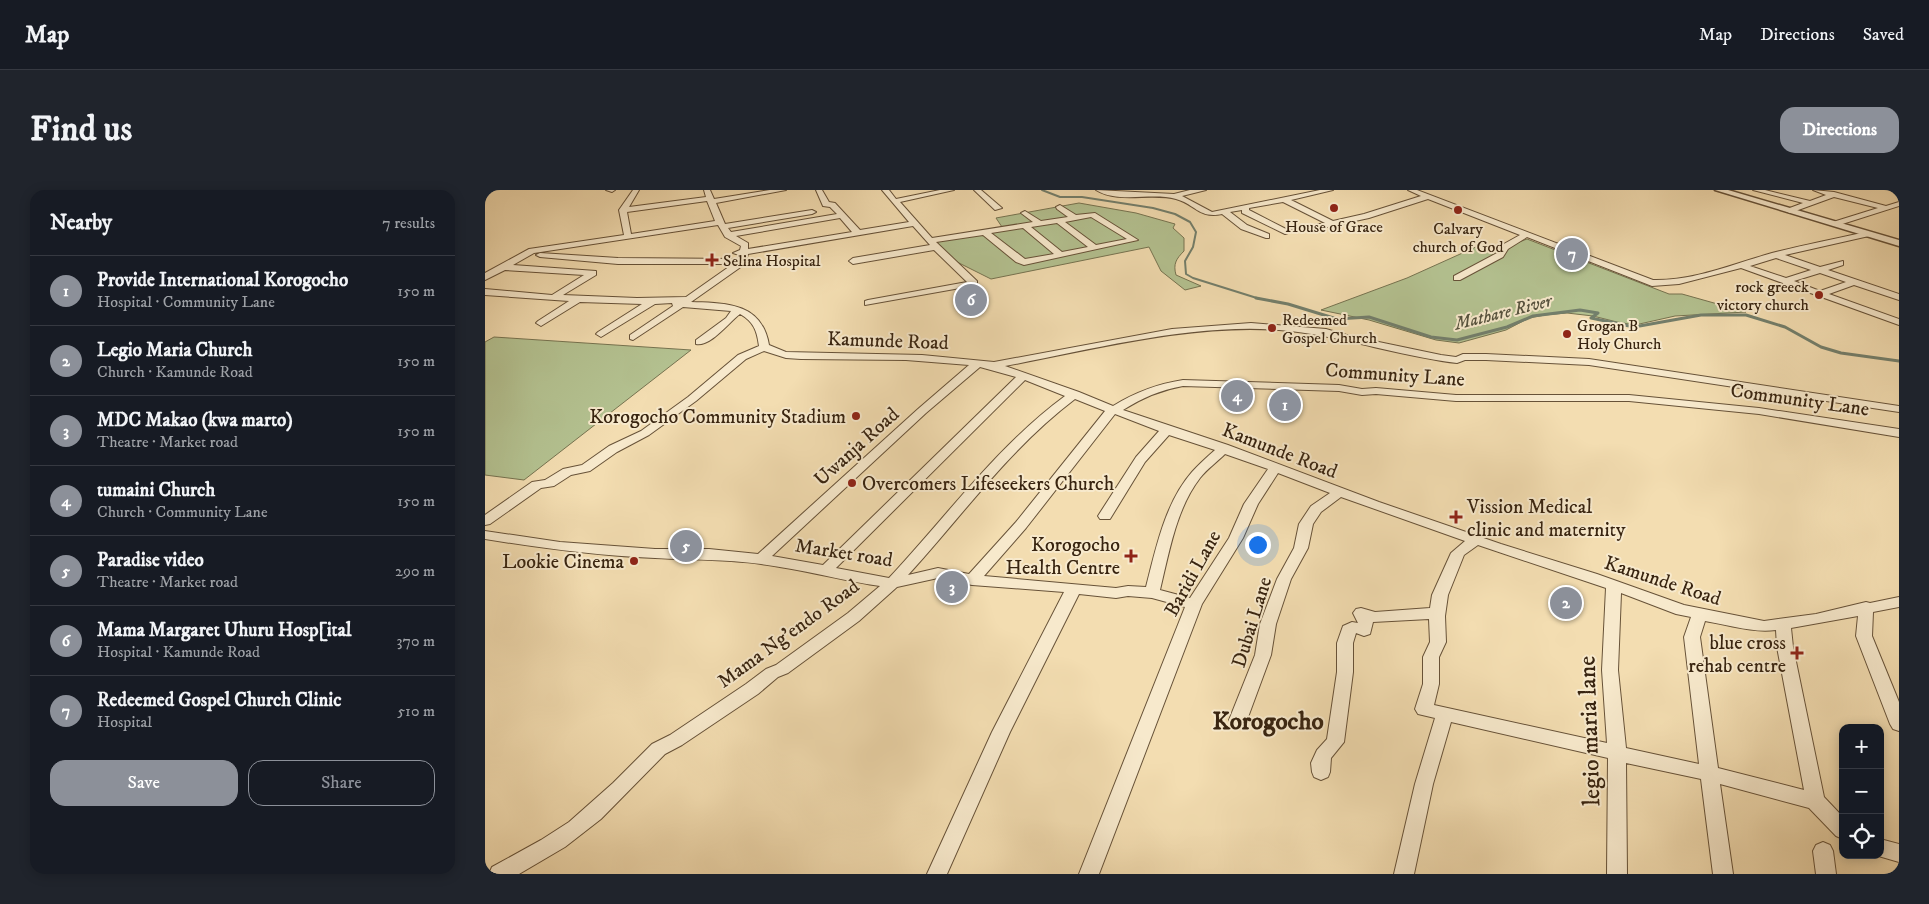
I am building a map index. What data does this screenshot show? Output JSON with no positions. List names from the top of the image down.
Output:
{
  "streets": {
    "street": [
      "Kamunde Road",
      "Community Lane",
      "Uwanja Road",
      "Market road",
      "Baridi Lane",
      "Dubai Lane",
      "Mama Ng'endo Road",
      "legio maria lane"
    ]
  },
  "crossings": [
    ["Kamunde Road", "Community Lane"],
    ["Kamunde Road", "Uwanja Road"],
    ["Kamunde Road", "Baridi Lane"],
    ["Kamunde Road", "Dubai Lane"],
    ["Kamunde Road", "Mama Ng'endo Road"],
    ["Kamunde Road", "legio maria lane"],
    ["Community Lane", "Market road"],
    ["Uwanja Road", "Market road"],
    ["Market road", "Baridi Lane"],
    ["Market road", "Mama Ng'endo Road"]
  ],
  "districts": ["Korogocho"],
  "water": ["Mathare River"],
  "places": {
    "other": [
      "House of Grace",
      "Calvary church of God",
      "rock greeck victory church",
      "Redeemed Gospel Church",
      "Grogan B Holy Church",
      "Korogocho Community Stadium",
      "Overcomers Lifeseekers Church",
      "Lookie Cinema"
    ],
    "health": [
      "Selina Hospital",
      "Vission Medical clinic and maternity",
      "Korogocho Health Centre",
      "blue cross rehab centre"
    ]
  },
  "page": {
    "header": "Map",
    "nav": ["Map", "Directions", "Saved"],
    "buttons": [
      "Directions",
      ["Save", "Share"]
    ],
    "title": "Find us",
    "heading": ["Nearby", "7 results"],
    "pins": [
      "7",
      "6",
      "4",
      "1",
      "5",
      "3",
      "2"
    ],
    "list": [
      {
        "mark": "1",
        "name": "Provide International Korogocho",
        "note": "Hospital · Community Lane",
        "value": "150 m"
      },
      {
        "mark": "2",
        "name": "Legio Maria Church",
        "note": "Church · Kamunde Road",
        "value": "150 m"
      },
      {
        "mark": "3",
        "name": "MDC Makao (kwa marto)",
        "note": "Theatre · Market road",
        "value": "150 m"
      },
      {
        "mark": "4",
        "name": "tumaini Church",
        "note": "Church · Community Lane",
        "value": "150 m"
      },
      {
        "mark": "5",
        "name": "Paradise video",
        "note": "Theatre · Market road",
        "value": "290 m"
      },
      {
        "mark": "6",
        "name": "Mama Margaret Uhuru Hosp[ital",
        "note": "Hospital · Kamunde Road",
        "value": "370 m"
      },
      {
        "mark": "7",
        "name": "Redeemed Gospel Church Clinic",
        "note": "Hospital",
        "value": "510 m"
      }
    ],
    "map_buttons": ["+", "−"]
  }
}
